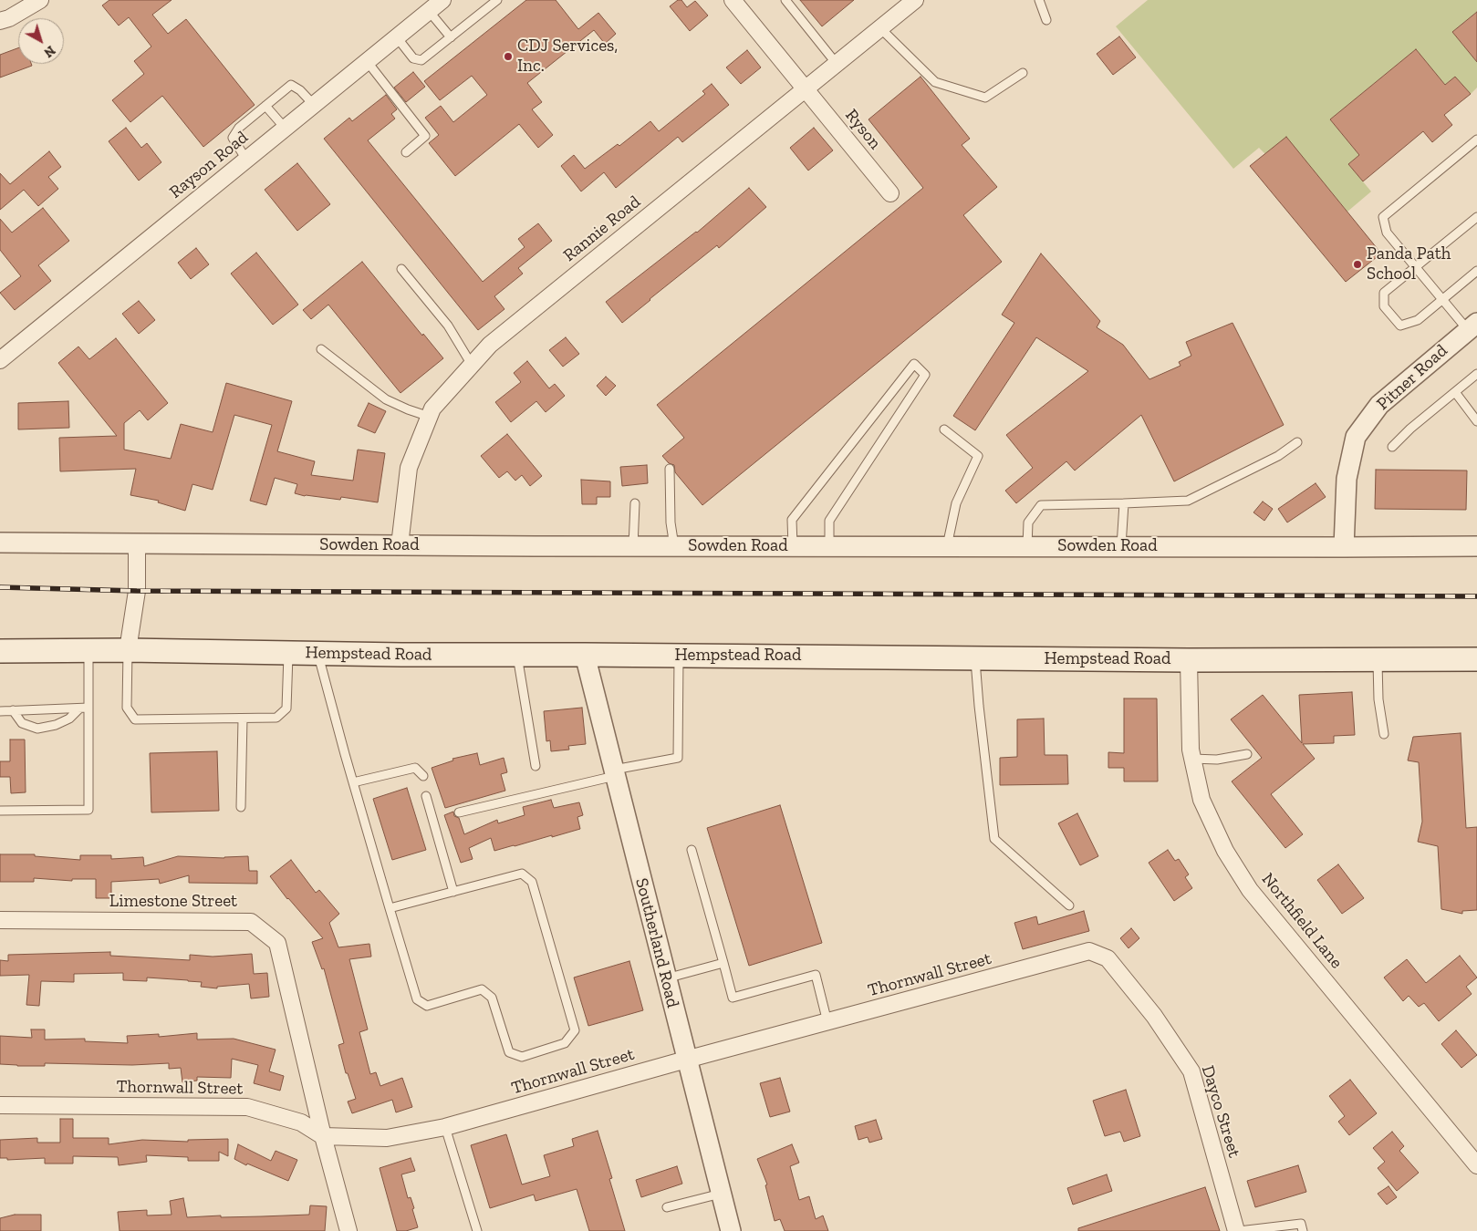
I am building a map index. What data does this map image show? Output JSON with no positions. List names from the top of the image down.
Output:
{
  "streets": {
    "main road": ["Hempstead Road"],
    "street": [
      "Ryson",
      "Rayson Road",
      "Rannie Road",
      "Pitner Road",
      "Sowden Road",
      "Limestone Street",
      "Northfield Lane",
      "Southerland Road",
      "Thornwall Street",
      "Dayco Street"
    ]
  },
  "crossings": [
    ["Ryson", "Rannie Road"],
    ["Rannie Road", "Sowden Road"],
    ["Pitner Road", "Sowden Road"],
    ["Hempstead Road", "Northfield Lane"],
    ["Hempstead Road", "Southerland Road"],
    ["Limestone Street", "Thornwall Street"],
    ["Southerland Road", "Thornwall Street"],
    ["Thornwall Street", "Dayco Street"]
  ],
  "places": ["CDJ Services, Inc.", "Panda Path School"],
  "north": "bottom right"
}
